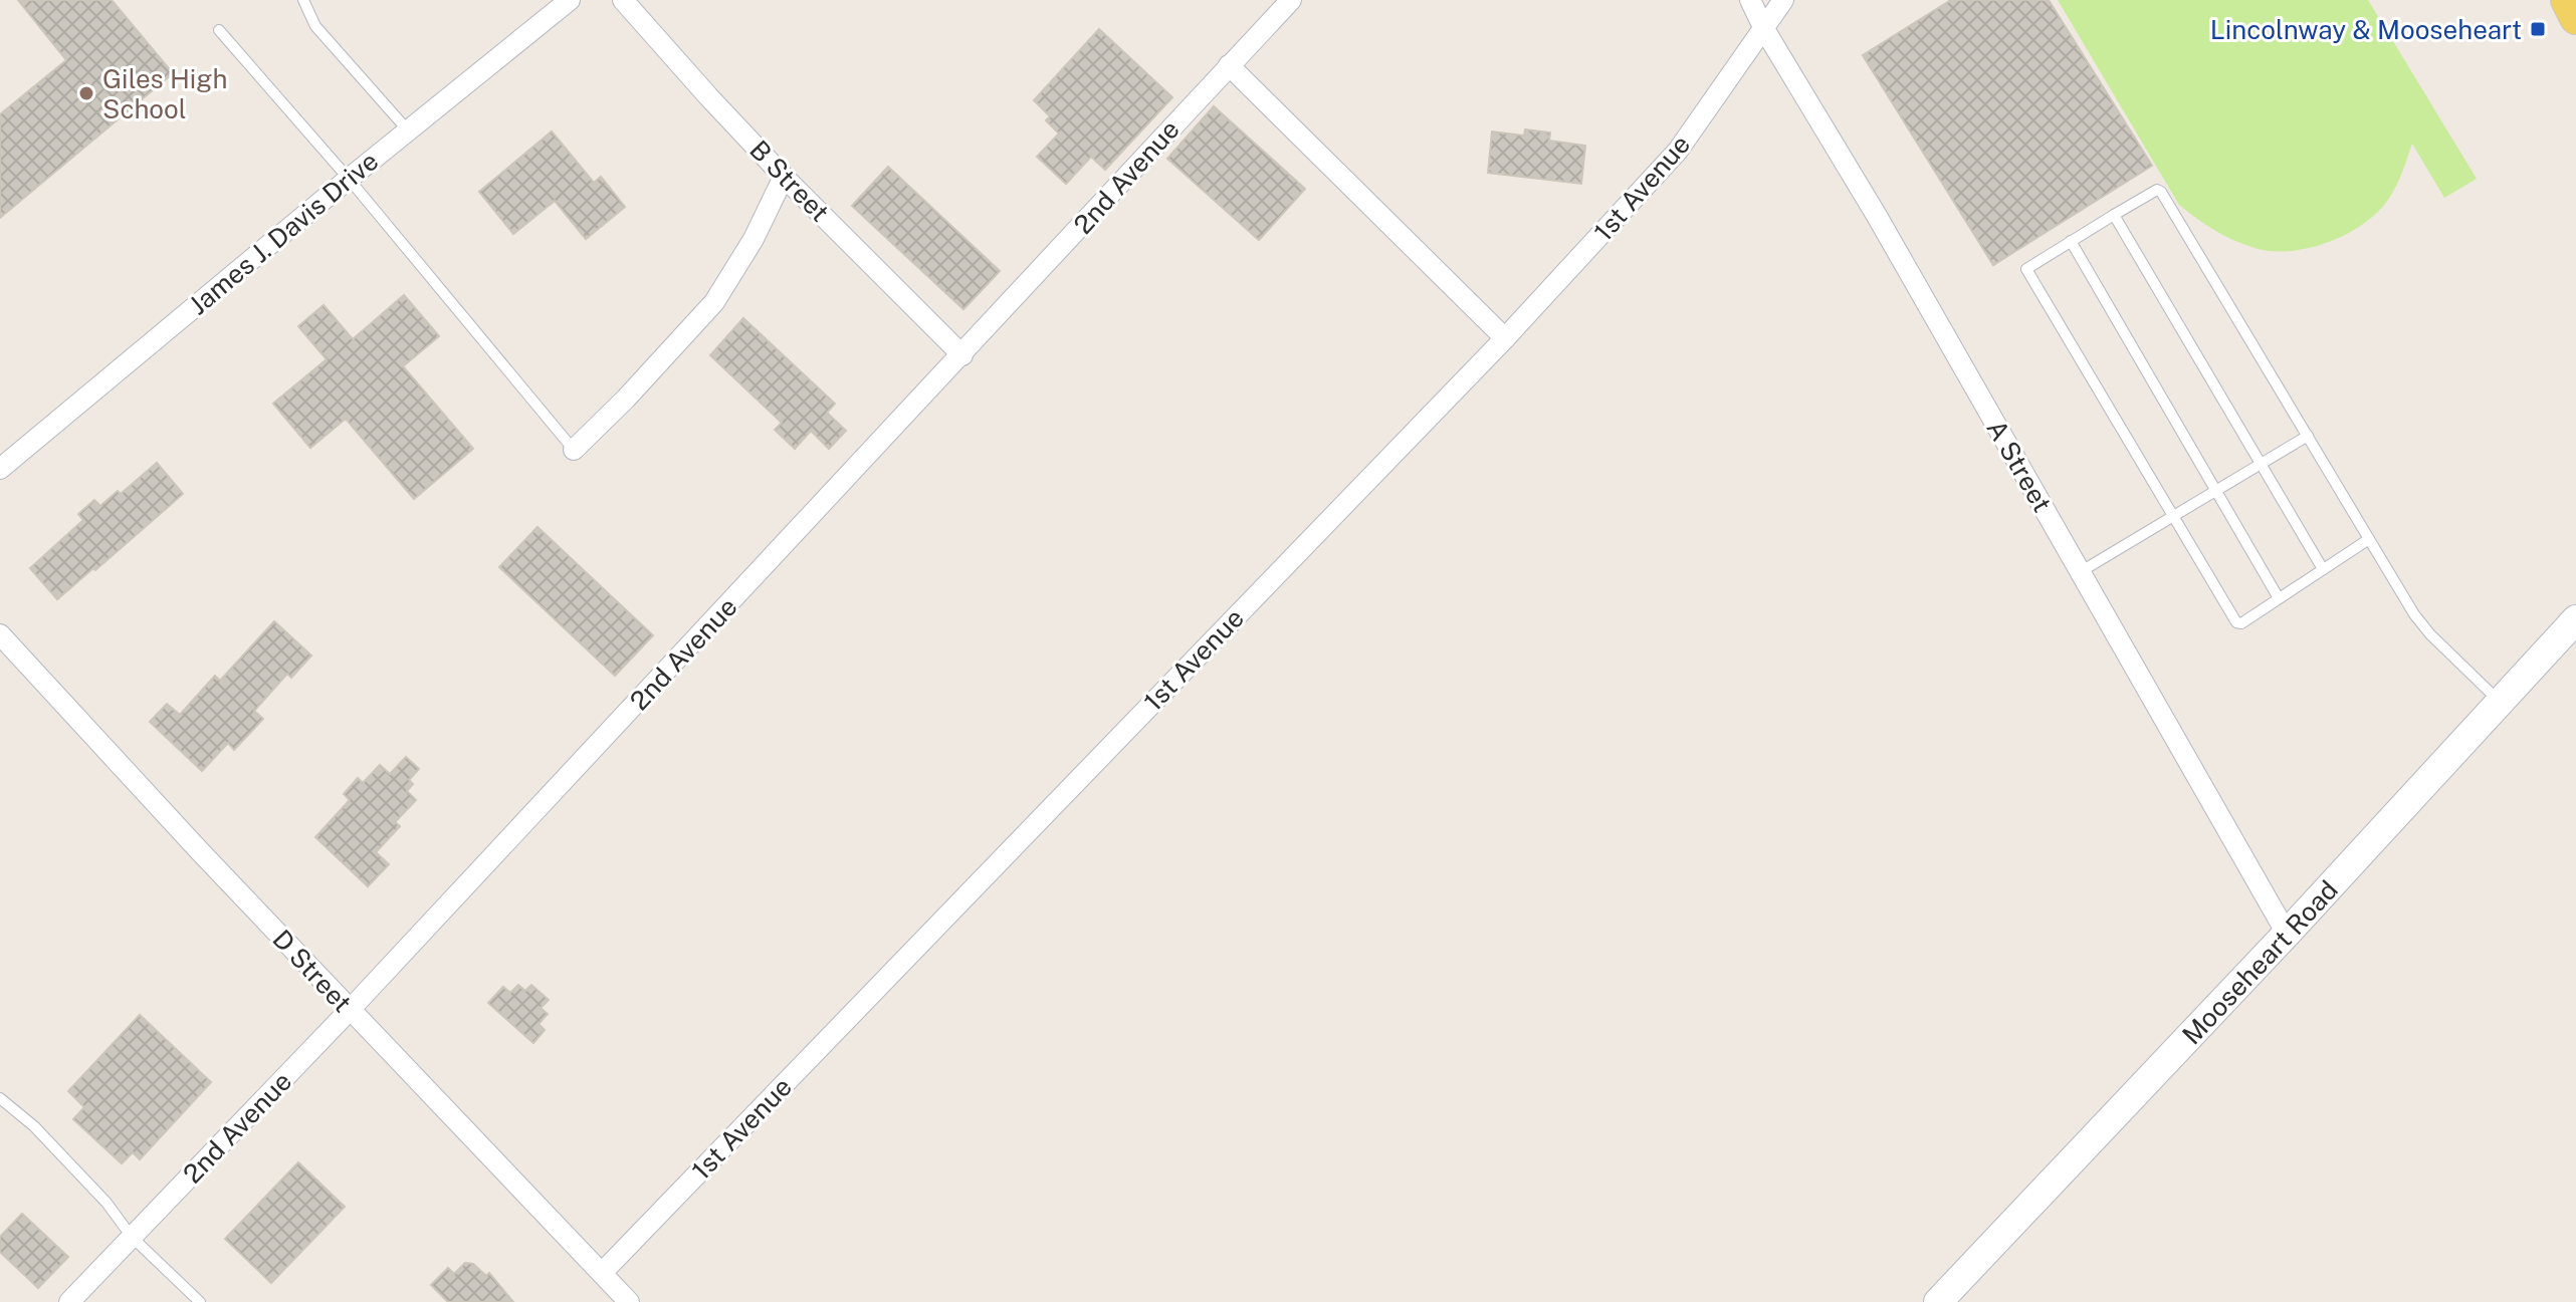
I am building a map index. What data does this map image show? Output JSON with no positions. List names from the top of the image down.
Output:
{
  "streets": {
    "main road": ["Mooseheart Road"],
    "street": [
      "2nd Avenue",
      "B Street",
      "1st Avenue",
      "James J. Davis Drive",
      "A Street",
      "D Street"
    ]
  },
  "crossings": [
    ["2nd Avenue", "B Street"],
    ["2nd Avenue", "D Street"],
    ["1st Avenue", "A Street"],
    ["1st Avenue", "D Street"],
    ["A Street", "Mooseheart Road"]
  ],
  "places": {
    "transit": ["Lincolnway & Mooseheart"],
    "other": ["Giles High School"]
  }
}
